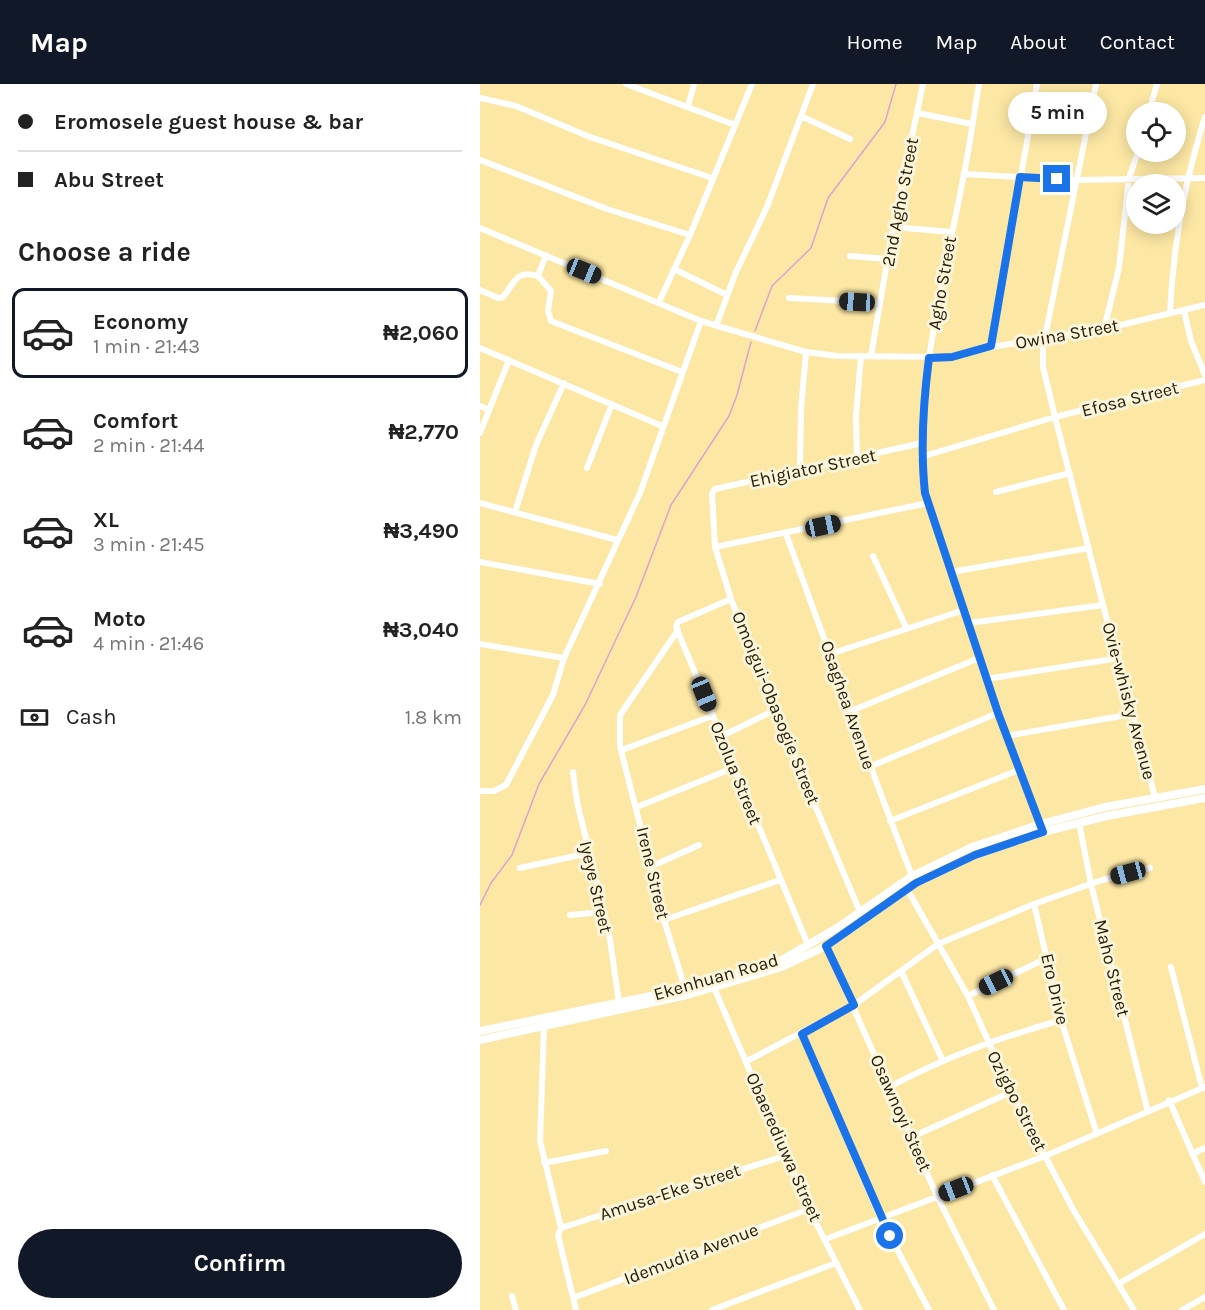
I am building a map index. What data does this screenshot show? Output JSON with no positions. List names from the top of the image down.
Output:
{
  "streets": {
    "main road": ["Ekenhuan Road"],
    "street": [
      "2nd Agho Street",
      "Agho Street",
      "Owina Street",
      "Efosa Street",
      "Ehigiator Street",
      "Ovie-whisky Avenue",
      "Osaghea Avenue",
      "Omoigui-Obasogie Street",
      "Ozolua Street",
      "Irene Street",
      "Iyeye Street",
      "Maho Street",
      "Ero Drive",
      "Ozigbo Street",
      "Osawnoyi Steet",
      "Obaerediuwa Street",
      "Amusa-Eke Street",
      "Idemudia Avenue"
    ]
  },
  "crossings": [
    ["2nd Agho Street", "Owina Street"],
    ["Agho Street", "Owina Street"],
    ["Agho Street", "Efosa Street"],
    ["Agho Street", "Ehigiator Street"],
    ["Agho Street", "Ovie-whisky Avenue"],
    ["Agho Street", "Ekenhuan Road"],
    ["Owina Street", "Ovie-whisky Avenue"],
    ["Efosa Street", "Ovie-whisky Avenue"],
    ["Ehigiator Street", "Omoigui-Obasogie Street"],
    ["Ovie-whisky Avenue", "Ekenhuan Road"],
    ["Osaghea Avenue", "Ekenhuan Road"],
    ["Omoigui-Obasogie Street", "Ekenhuan Road"],
    ["Ozolua Street", "Irene Street"],
    ["Ozolua Street", "Ekenhuan Road"],
    ["Irene Street", "Ekenhuan Road"],
    ["Iyeye Street", "Ekenhuan Road"],
    ["Maho Street", "Ekenhuan Road"],
    ["Ekenhuan Road", "Ozigbo Street"],
    ["Ekenhuan Road", "Osawnoyi Steet"],
    ["Ekenhuan Road", "Obaerediuwa Street"],
    ["Obaerediuwa Street", "Amusa-Eke Street"],
    ["Obaerediuwa Street", "Idemudia Avenue"]
  ],
  "page": {
    "header": "Map",
    "nav": [
      "Home",
      "Map",
      "About",
      "Contact"
    ],
    "banner": ["Eromosele guest house & bar", "Abu Street"],
    "bubble": "5 min",
    "heading": "Choose a ride",
    "list": [
      {
        "name": "Economy",
        "note": "1 min · 21:43",
        "value": "₦2,060"
      },
      {
        "name": "Comfort",
        "note": "2 min · 21:44",
        "value": "₦2,770"
      },
      {
        "name": "XL",
        "note": "3 min · 21:45",
        "value": "₦3,490"
      },
      {
        "name": "Moto",
        "note": "4 min · 21:46",
        "value": "₦3,040"
      }
    ],
    "pay": ["Cash", "1.8 km"],
    "buttons": "Confirm"
  }
}
